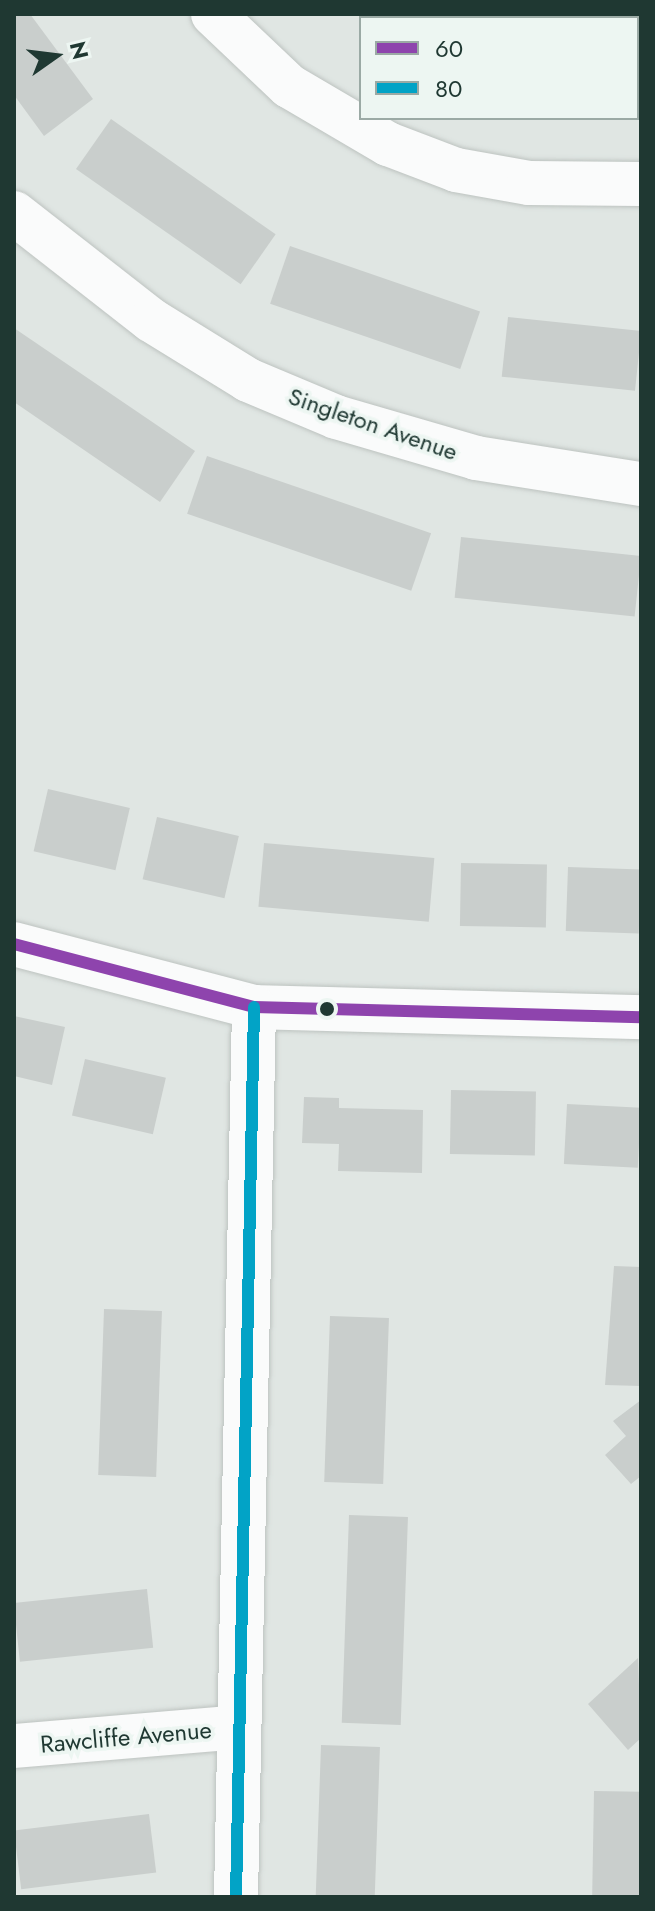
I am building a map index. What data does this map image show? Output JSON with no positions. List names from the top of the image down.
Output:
{
  "streets": {
    "street": ["Singleton Avenue", "Rawcliffe Avenue"]
  },
  "lines": ["transit line 60", "transit line 80"],
  "legend": ["60", "80"],
  "north": "right"
}
